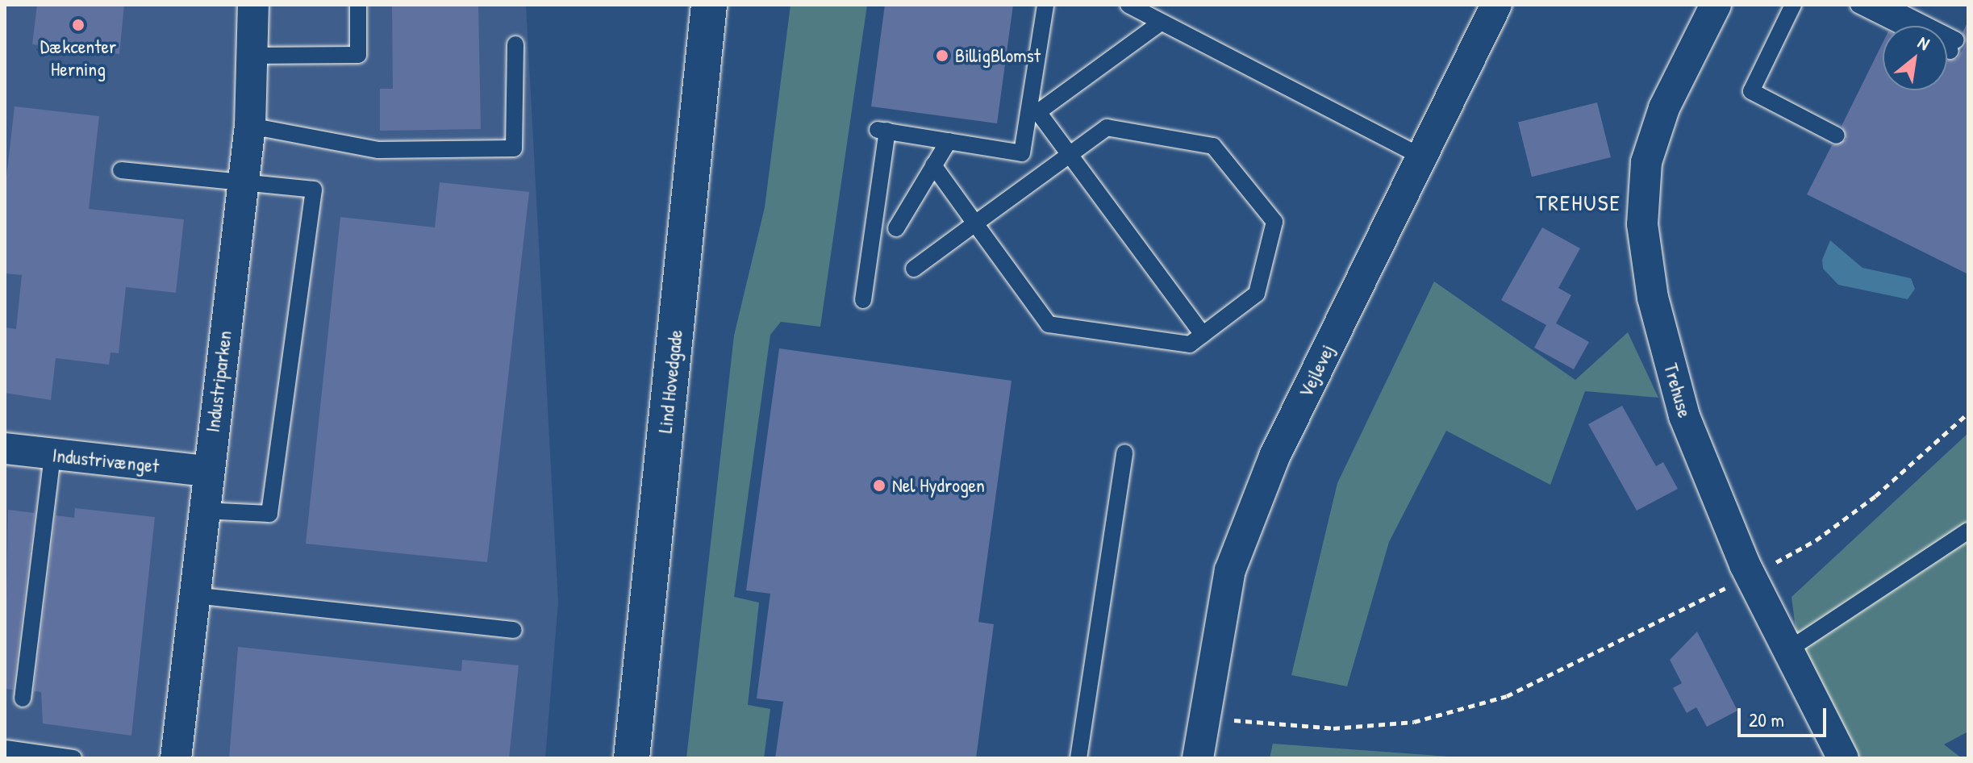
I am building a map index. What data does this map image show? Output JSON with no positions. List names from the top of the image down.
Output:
{
  "streets": {
    "main road": ["Lind Hovedgade"],
    "street": [
      "Vejlevej",
      "Industriparken",
      "Trehuse",
      "Industrivænget"
    ]
  },
  "crossings": [
    ["Industriparken", "Industrivænget"]
  ],
  "districts": ["TREHUSE"],
  "places": ["Dækcenter Herning", "BilligBlomst", "Nel Hydrogen"],
  "scale_bar": "20 m",
  "north": "top right"
}
